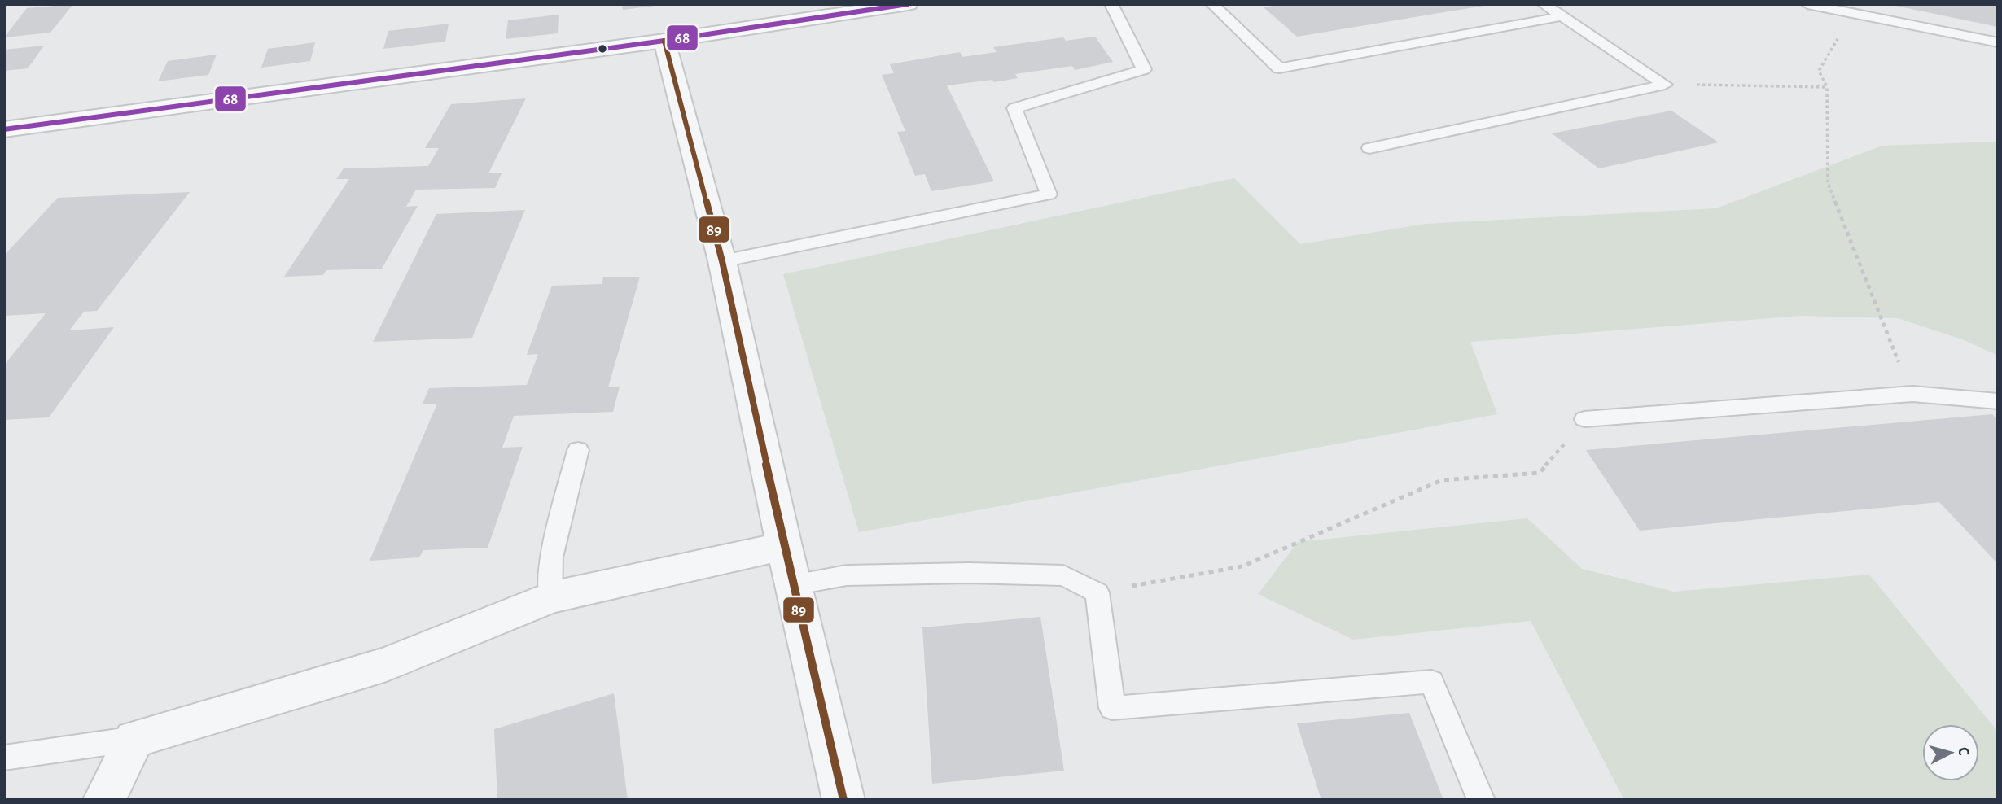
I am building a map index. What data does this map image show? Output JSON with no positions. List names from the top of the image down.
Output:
{
  "lines": ["transit line 68", "transit line 89"],
  "north": "right"
}
